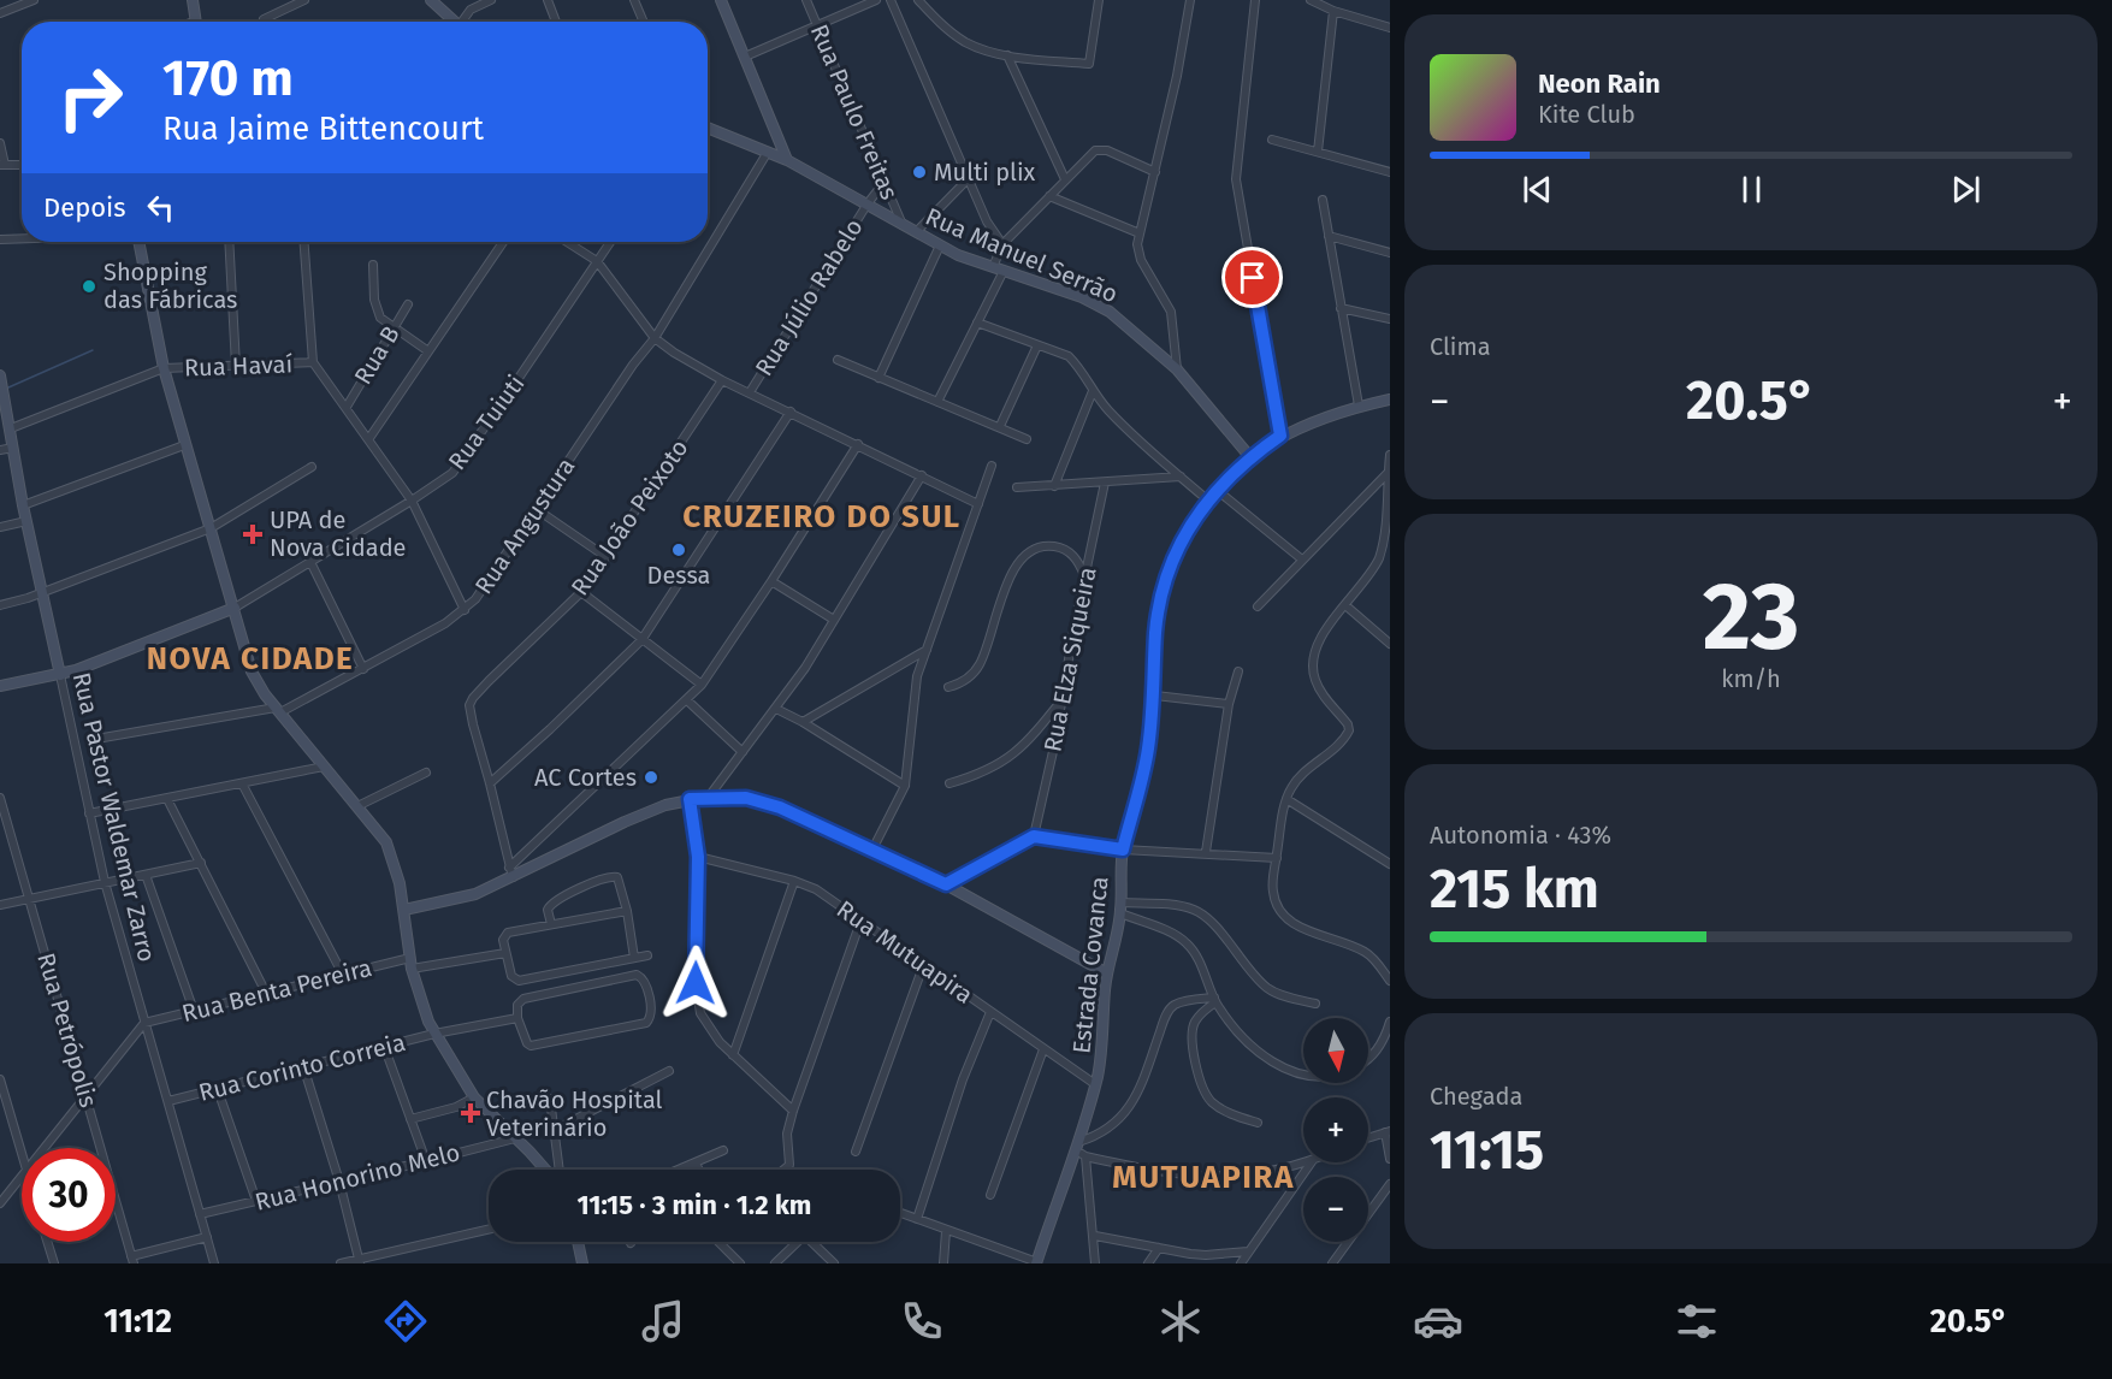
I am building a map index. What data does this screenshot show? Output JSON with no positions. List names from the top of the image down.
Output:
{
  "streets": {
    "street": [
      "Rua Paulo Freitas",
      "Rua Manuel Serrão",
      "Rua Júlio Rabelo",
      "Rua B",
      "Rua Havaí",
      "Rua Tuiuti",
      "Rua João Peixoto",
      "Rua Angustura",
      "Rua Elza Siqueira",
      "Rua Pastor Waldemar Zarro",
      "Rua Mutuapira",
      "Estrada Covanca",
      "Rua Benta Pereira",
      "Rua Petrópolis",
      "Rua Corinto Correia",
      "Rua Honorino Melo"
    ]
  },
  "crossings": [
    ["Rua Paulo Freitas", "Rua Manuel Serrão"],
    ["Rua Paulo Freitas", "Rua Júlio Rabelo"],
    ["Rua Manuel Serrão", "Rua Júlio Rabelo"],
    ["Rua Manuel Serrão", "Rua Angustura"],
    ["Rua Manuel Serrão", "Estrada Covanca"],
    ["Rua Havaí", "Rua Pastor Waldemar Zarro"],
    ["Rua Pastor Waldemar Zarro", "Rua Benta Pereira"],
    ["Rua Pastor Waldemar Zarro", "Rua Corinto Correia"],
    ["Rua Pastor Waldemar Zarro", "Rua Honorino Melo"],
    ["Rua Mutuapira", "Estrada Covanca"]
  ],
  "districts": ["CRUZEIRO DO SUL", "NOVA CIDADE", "MUTUAPIRA"],
  "places": {
    "other": [
      "Multi plix",
      "Shopping das Fábricas",
      "Dessa",
      "AC Cortes"
    ],
    "health": ["UPA de Nova Cidade", "Chavão Hospital Veterinário"]
  },
  "north": "bottom",
  "page": {
    "turn": ["170 m", "Rua Jaime Bittencourt"],
    "song": ["Neon Rain", "Kite Club"],
    "then": "Depois",
    "tile": [
      "Clima",
      ["23", "km/h"],
      ["Autonomia · 43%", "215 km"],
      ["Chegada", "11:15"]
    ],
    "heat": ["−", "20.5°", "+"],
    "map_buttons": ["+", "−"],
    "limit": "30",
    "trip": "11:15 · 3 min · 1.2 km",
    "tabs": ["11:12", "20.5°"]
  }
}
